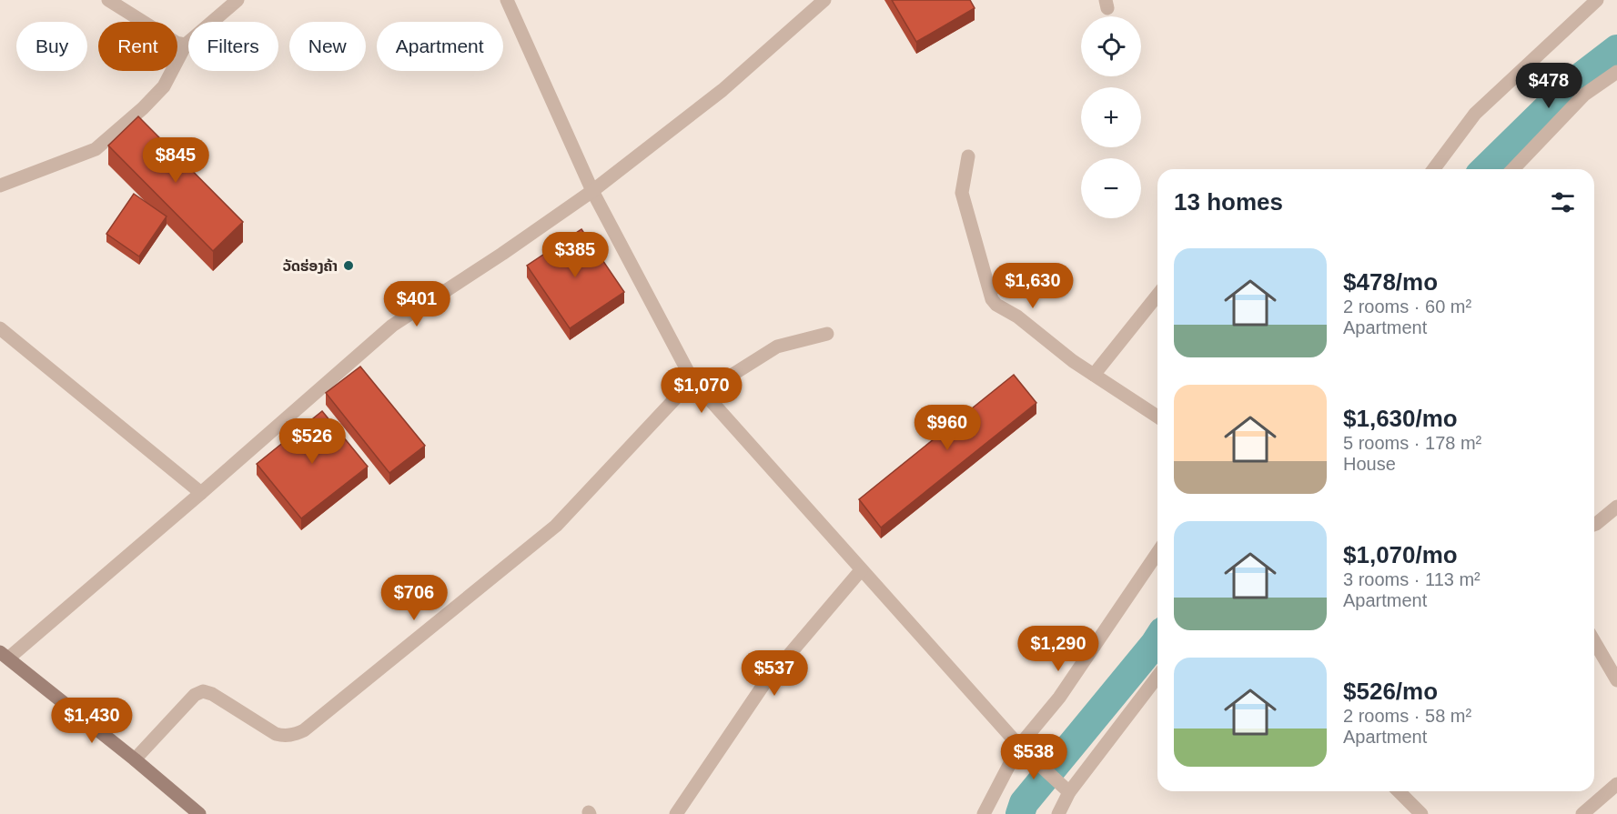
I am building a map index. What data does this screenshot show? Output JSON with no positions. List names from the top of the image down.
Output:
{
  "places": ["ວັດຮ່ອງຄ້າ"],
  "page": {
    "map_buttons": ["+", "−"],
    "chip": [
      "Buy",
      "Rent",
      "Filters",
      "New",
      "Apartment"
    ],
    "price": [
      "$478",
      "$845",
      "$385",
      "$1,630",
      "$401",
      "$1,070",
      "$960",
      "$526",
      "$706",
      "$1,290",
      "$537",
      "$1,430",
      "$538"
    ],
    "heading": "13 homes",
    "list": [
      {
        "name": "$478/mo",
        "note": "2 rooms · 60 m² · Apartment"
      },
      {
        "name": "$1,630/mo",
        "note": "5 rooms · 178 m² · House"
      },
      {
        "name": "$1,070/mo",
        "note": "3 rooms · 113 m² · Apartment"
      },
      {
        "name": "$526/mo",
        "note": "2 rooms · 58 m² · Apartment"
      }
    ]
  }
}
